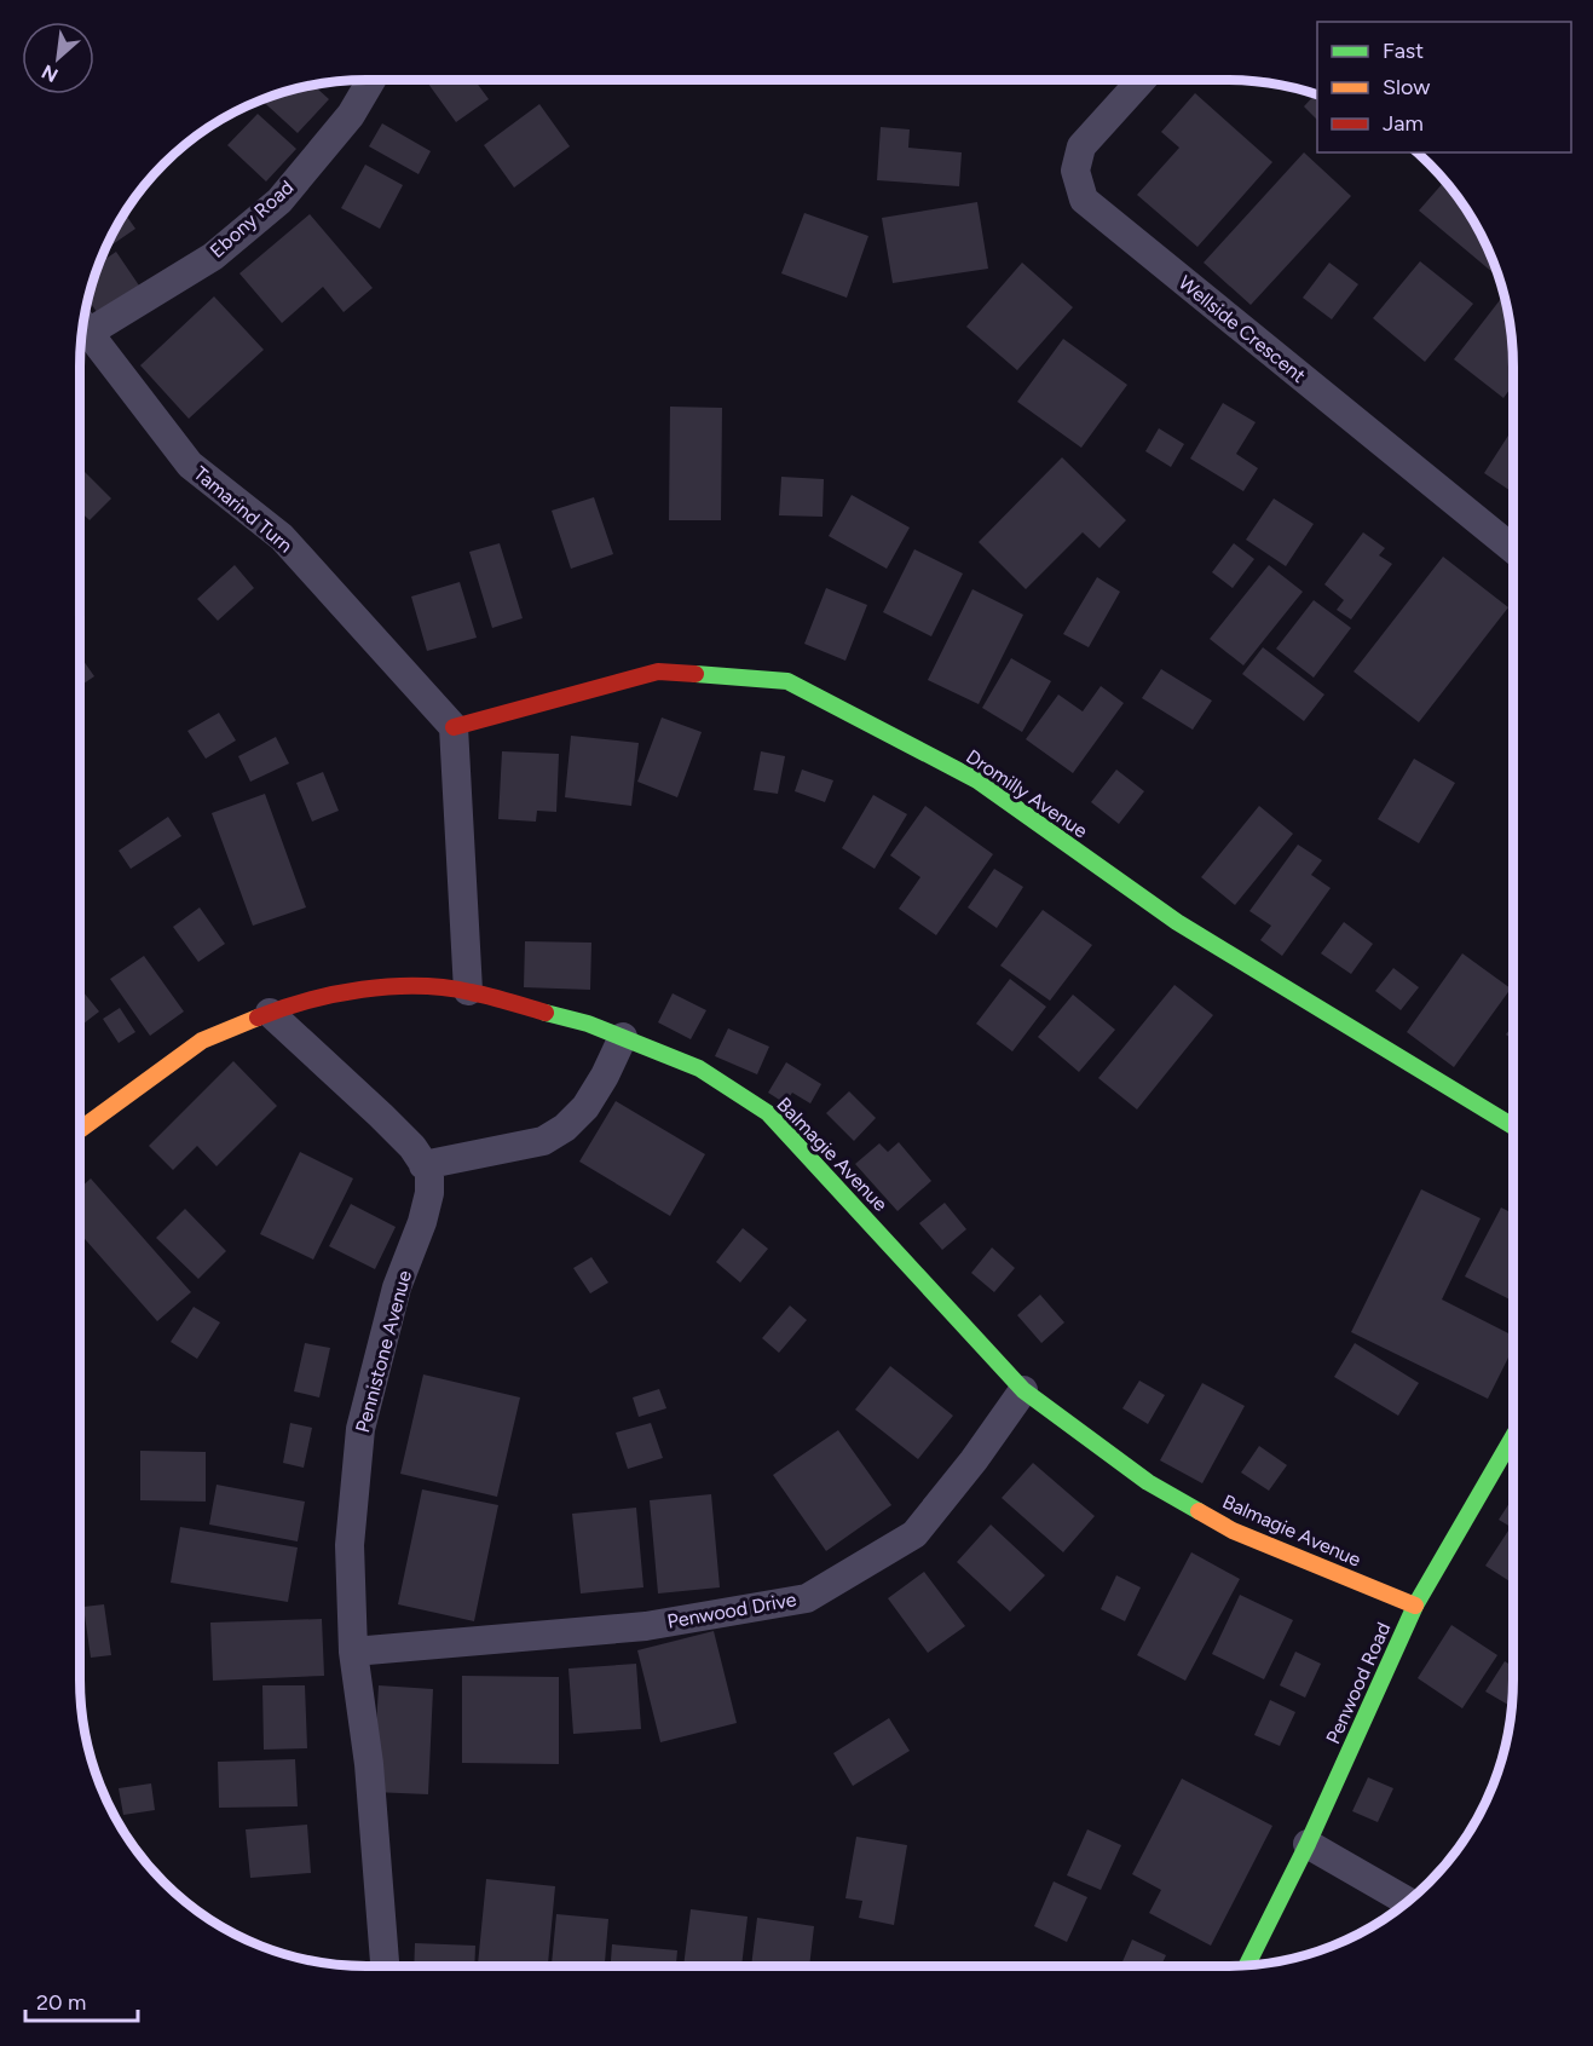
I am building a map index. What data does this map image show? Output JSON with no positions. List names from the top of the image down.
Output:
{
  "streets": {
    "street": [
      "Ebony Road",
      "Wellside Crescent",
      "Tamarind Turn",
      "Dromilly Avenue",
      "Balmagie Avenue",
      "Pennistone Avenue",
      "Penwood Drive",
      "Penwood Road"
    ]
  },
  "crossings": [
    ["Tamarind Turn", "Dromilly Avenue"],
    ["Balmagie Avenue", "Pennistone Avenue"],
    ["Balmagie Avenue", "Penwood Drive"],
    ["Balmagie Avenue", "Penwood Road"],
    ["Pennistone Avenue", "Penwood Drive"]
  ],
  "legend": ["Fast", "Slow", "Jam"],
  "scale_bar": "20 m",
  "north": "bottom left"
}
